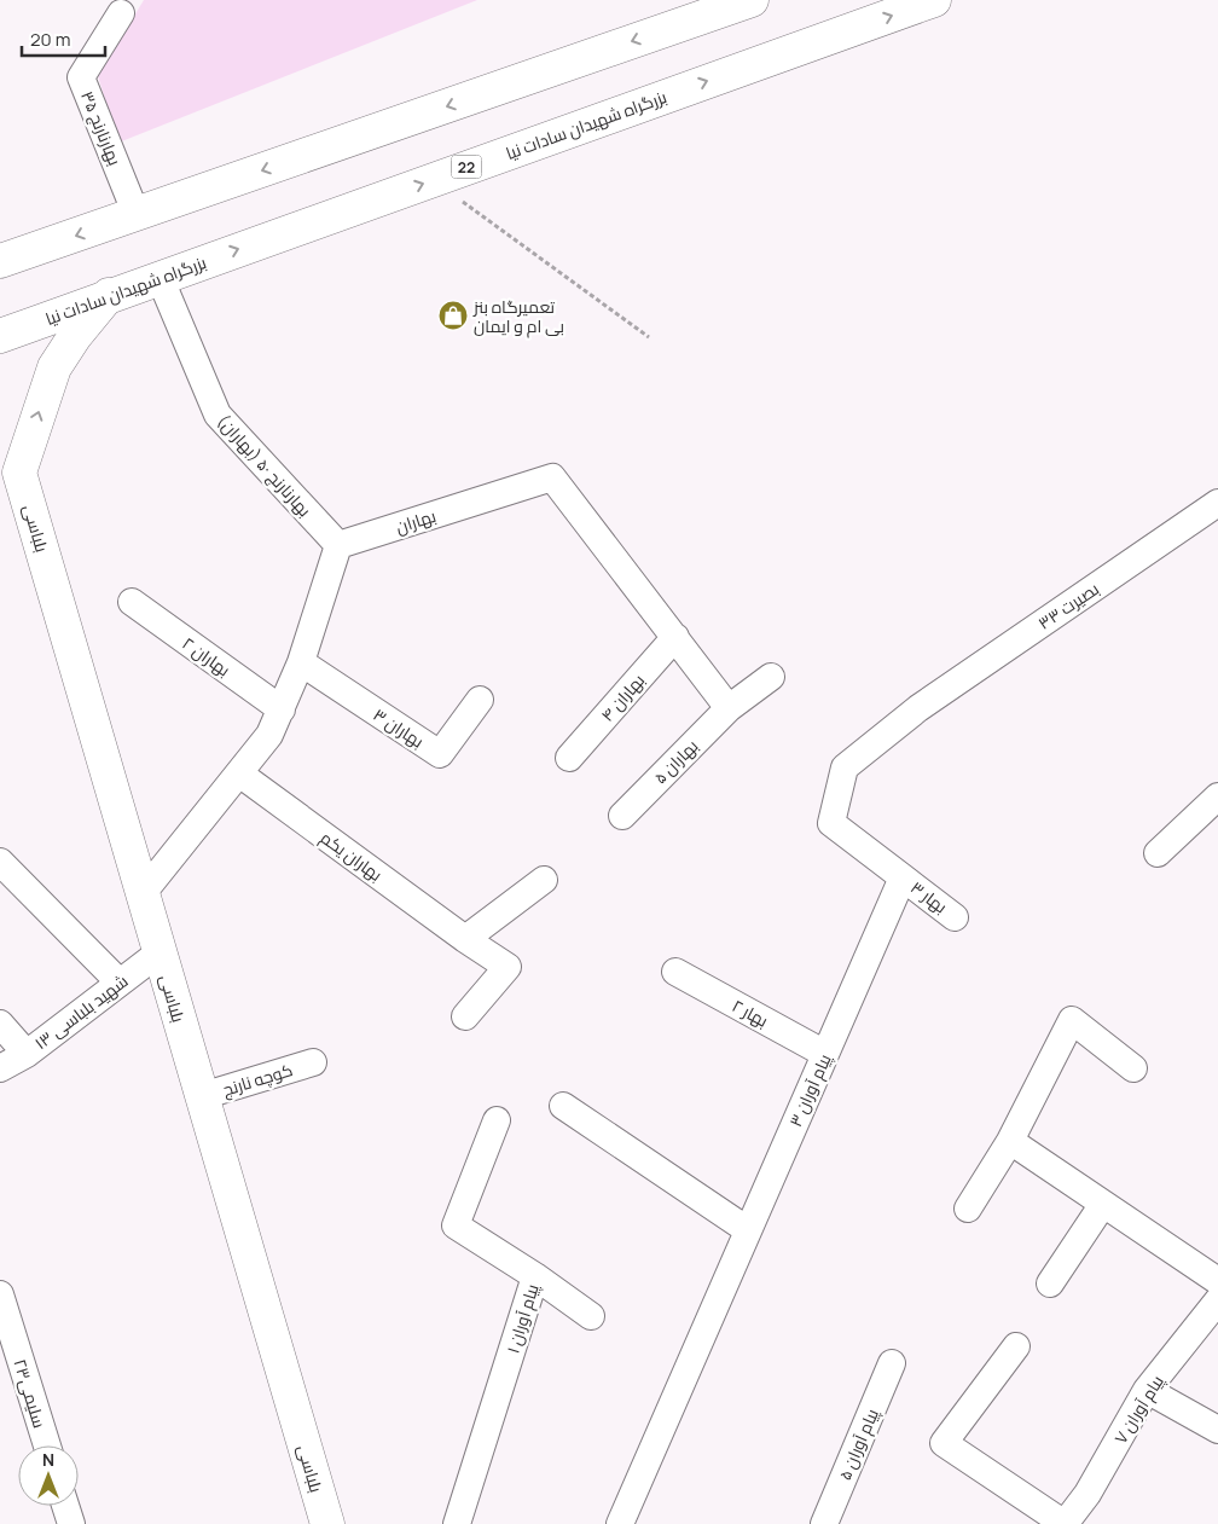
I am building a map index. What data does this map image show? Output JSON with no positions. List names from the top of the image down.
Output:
{
  "streets": {
    "main road": ["بزرگراه شهیدان سادات نیا", "22", "بلباسی"],
    "street": [
      "بهارنارنج ۳۵",
      "بهارنارنج ۵۰ (بهاران)",
      "بهاران",
      "بصیرت ۳۳",
      "بهاران ۲",
      "بهاران ۴",
      "بهاران ۳",
      "بهاران ۵",
      "بهاران یکم",
      "بهار ۳",
      "شهید بلباسی ١٣",
      "بهار ۲",
      "کوچه نارنج",
      "پیام آوران ۳",
      "پیام آوران ۱",
      "سلیمی۲۳",
      "پیام آوران ۷",
      "پیام آوران ۵"
    ]
  },
  "crossings": [
    ["بزرگراه شهیدان سادات نیا", "بهارنارنج ۵۰ (بهاران)"],
    ["بهارنارنج ۵۰ (بهاران)", "بهاران"],
    ["بهاران", "بهاران ۴"],
    ["بهاران", "بهاران ۵"],
    ["بلباسی", "شهید بلباسی ١٣"],
    ["بلباسی", "کوچه نارنج"],
    ["بصیرت ۳۳", "بهار ۳"],
    ["بصیرت ۳۳", "پیام آوران ۳"],
    ["بهار ۳", "پیام آوران ۳"],
    ["بهار ۲", "پیام آوران ۳"]
  ],
  "places": {
    "shop": ["تعمیرگاه بنز بی ام و ایمان"]
  },
  "scale_bar": "20 m",
  "north": "top"
}
